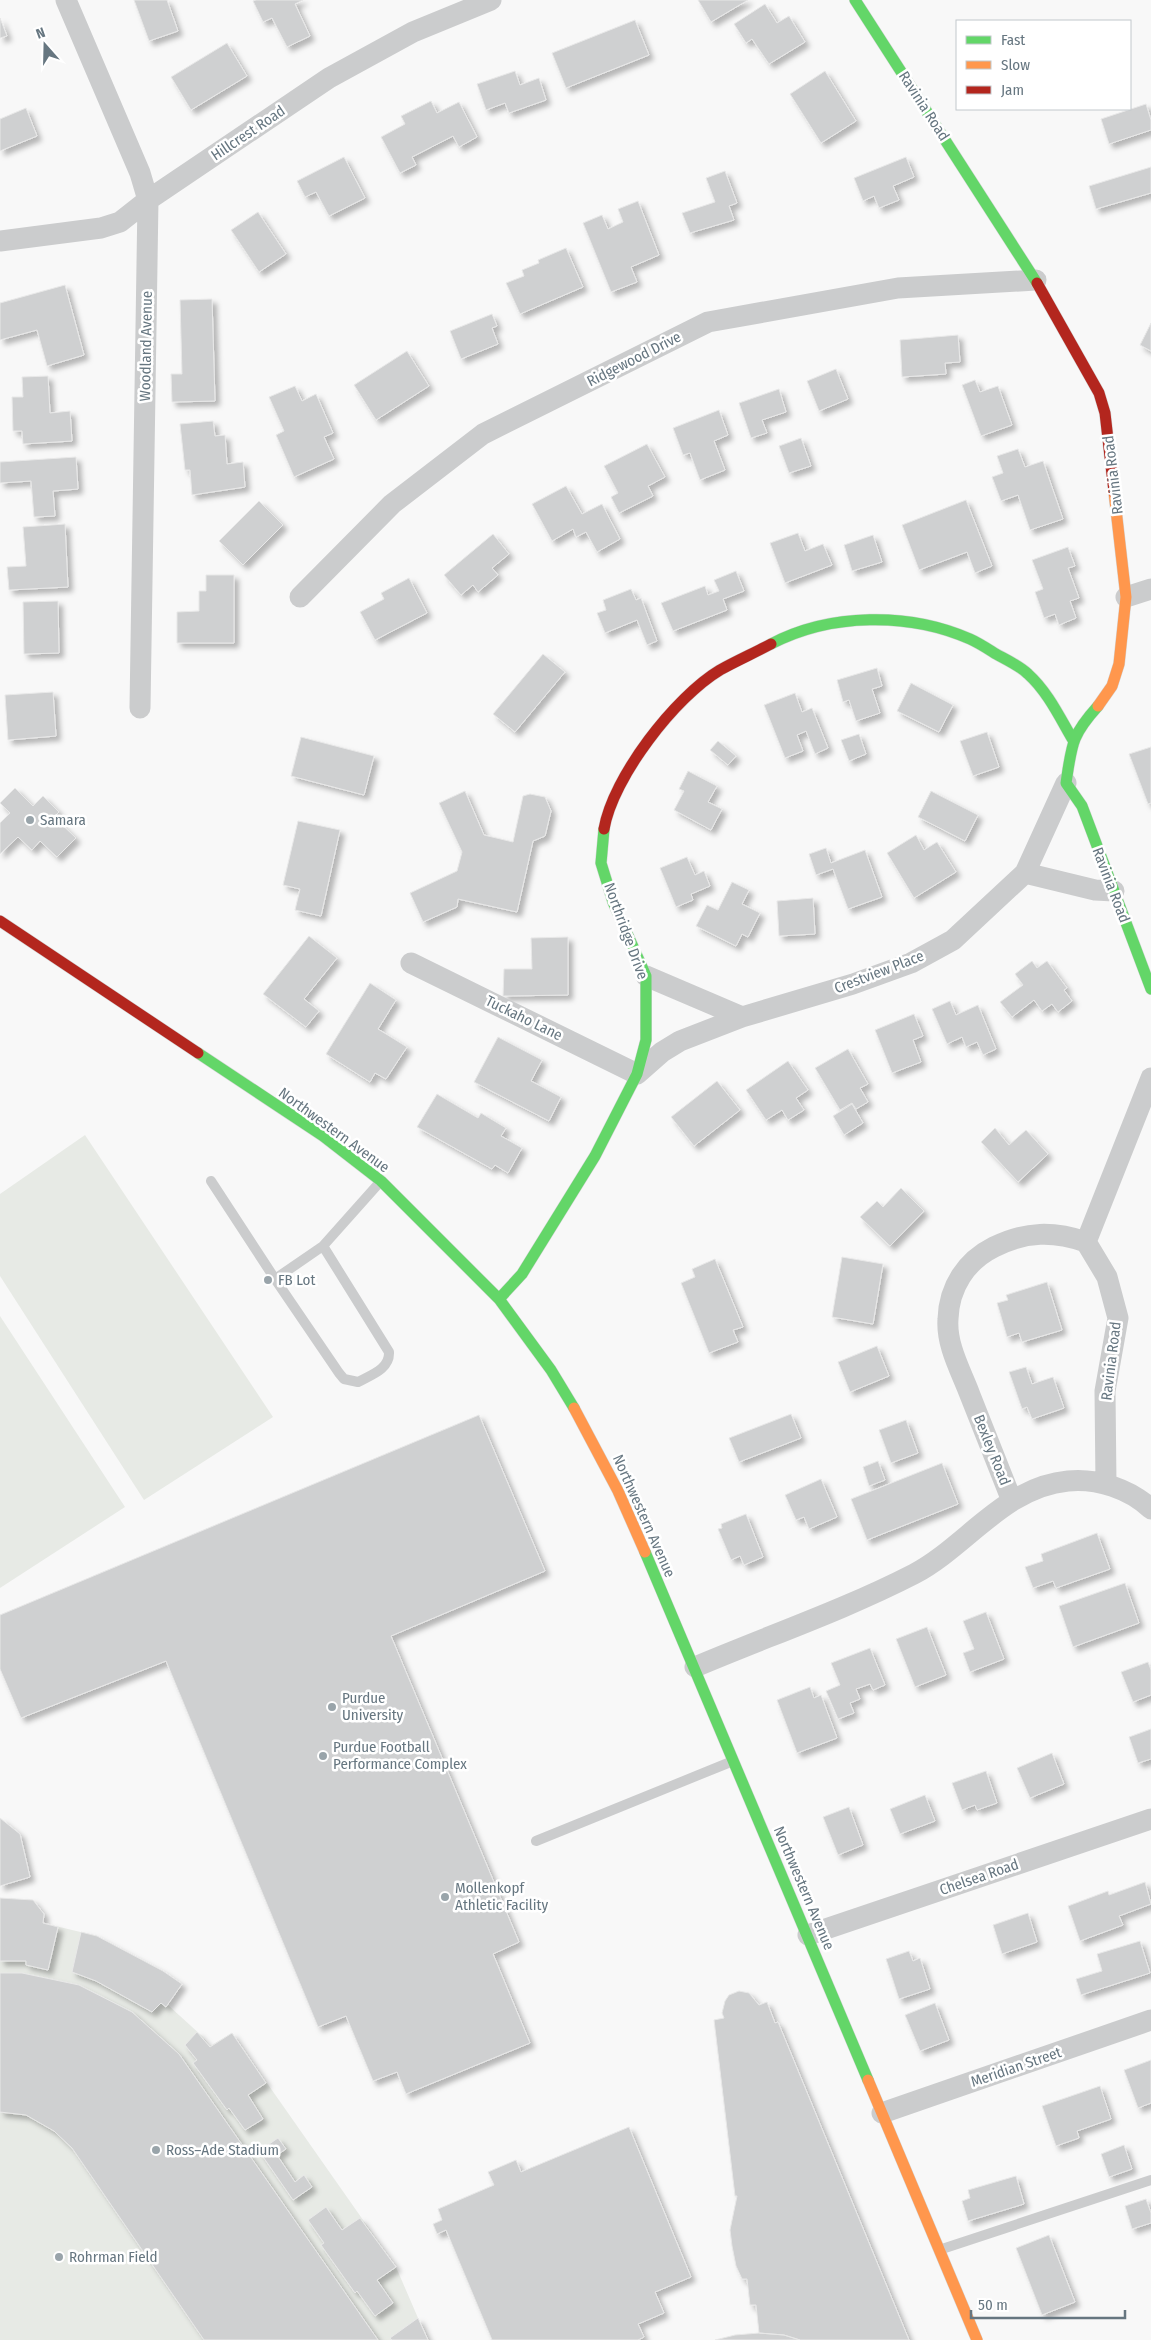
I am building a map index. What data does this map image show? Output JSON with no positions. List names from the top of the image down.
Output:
{
  "streets": {
    "street": [
      "Ravinia Road",
      "Hillcrest Road",
      "Woodland Avenue",
      "Ridgewood Drive",
      "Northridge Drive",
      "Crestview Place",
      "Tuckaho Lane",
      "Northwestern Avenue",
      "Bexley Road",
      "Chelsea Road",
      "Meridian Street"
    ]
  },
  "crossings": [
    ["Ravinia Road", "Ridgewood Drive"],
    ["Ravinia Road", "Northridge Drive"],
    ["Ravinia Road", "Crestview Place"],
    ["Ravinia Road", "Bexley Road"],
    ["Hillcrest Road", "Woodland Avenue"],
    ["Northridge Drive", "Crestview Place"],
    ["Northridge Drive", "Tuckaho Lane"],
    ["Northridge Drive", "Northwestern Avenue"],
    ["Northwestern Avenue", "Bexley Road"],
    ["Northwestern Avenue", "Chelsea Road"],
    ["Northwestern Avenue", "Meridian Street"]
  ],
  "places": [
    "Samara",
    "FB Lot",
    "Purdue University",
    "Purdue Football Performance Complex",
    "Mollenkopf Athletic Facility",
    "Ross–Ade Stadium",
    "Rohrman Field"
  ],
  "legend": ["Fast", "Slow", "Jam"],
  "scale_bar": "50 m",
  "north": "top"
}
